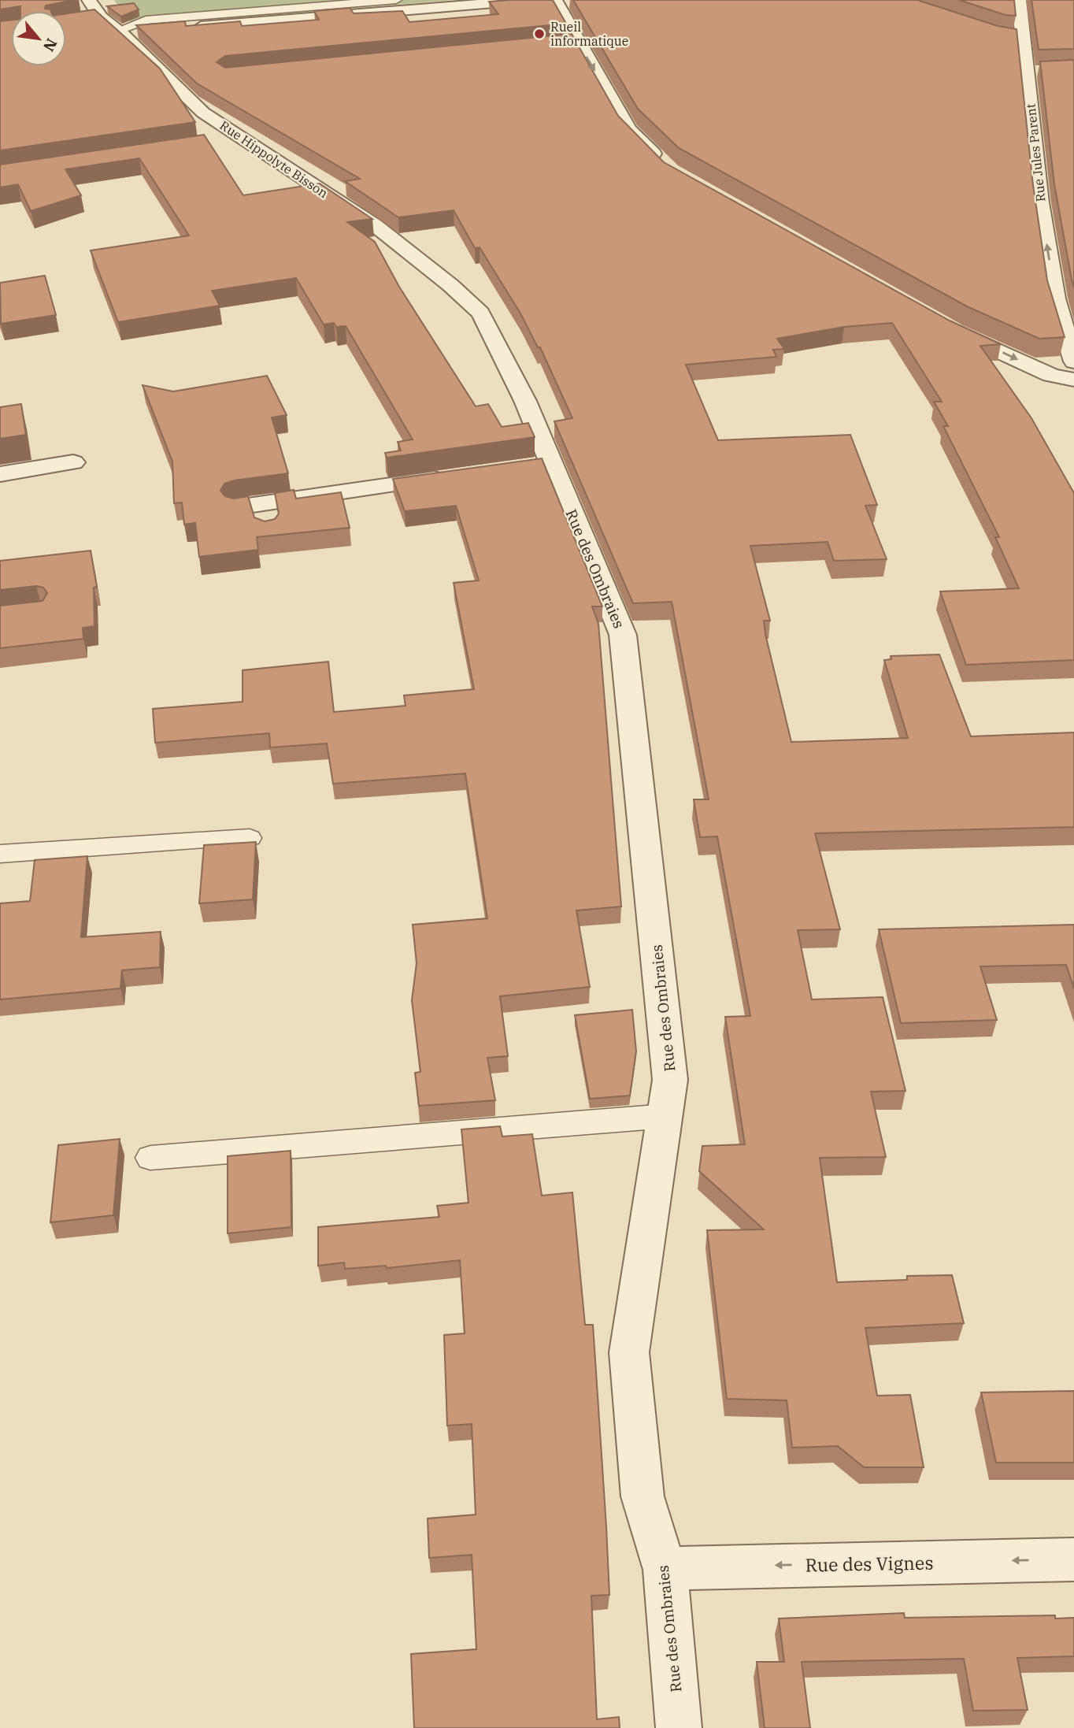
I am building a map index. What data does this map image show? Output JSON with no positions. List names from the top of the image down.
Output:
{
  "streets": {
    "street": [
      "Rue Jules Parent",
      "Rue Hippolyte Bisson",
      "Rue des Ombraies",
      "Rue des Vignes"
    ]
  },
  "crossings": [
    ["Rue Hippolyte Bisson", "Rue des Ombraies"],
    ["Rue des Ombraies", "Rue des Vignes"]
  ],
  "one_way": ["Rue Jules Parent", "Rue des Vignes"],
  "places": ["Rueil informatique"],
  "north": "bottom right"
}
